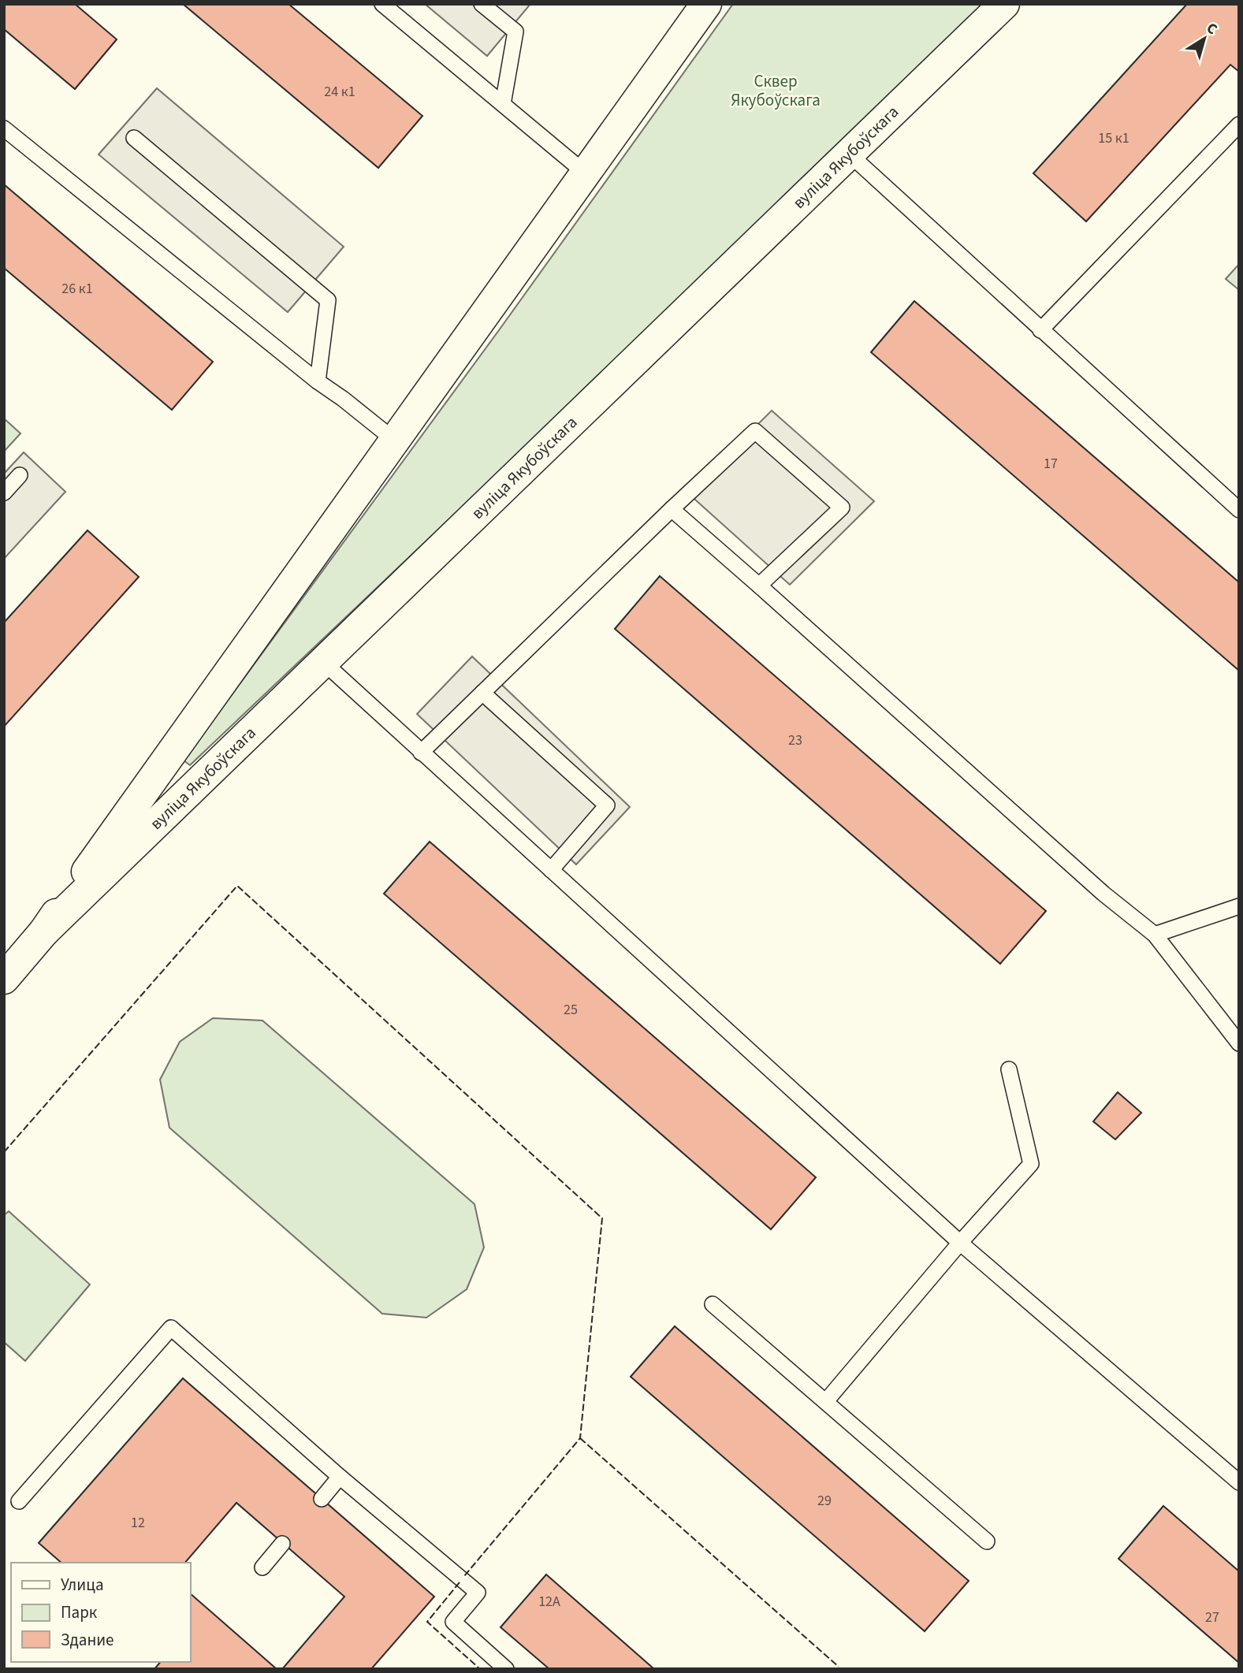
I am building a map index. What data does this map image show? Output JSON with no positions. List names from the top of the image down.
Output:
{
  "streets": {
    "main road": ["вуліца Якубоўскага"]
  },
  "parks": ["Сквер Якубоўскага"],
  "house_numbers": [
    "24 к1",
    "15 к1",
    "26 к1",
    "17",
    "23",
    "25",
    "29",
    "12",
    "12А",
    "27"
  ],
  "legend": ["Улица", "Парк", "Здание"],
  "north": "top right"
}
